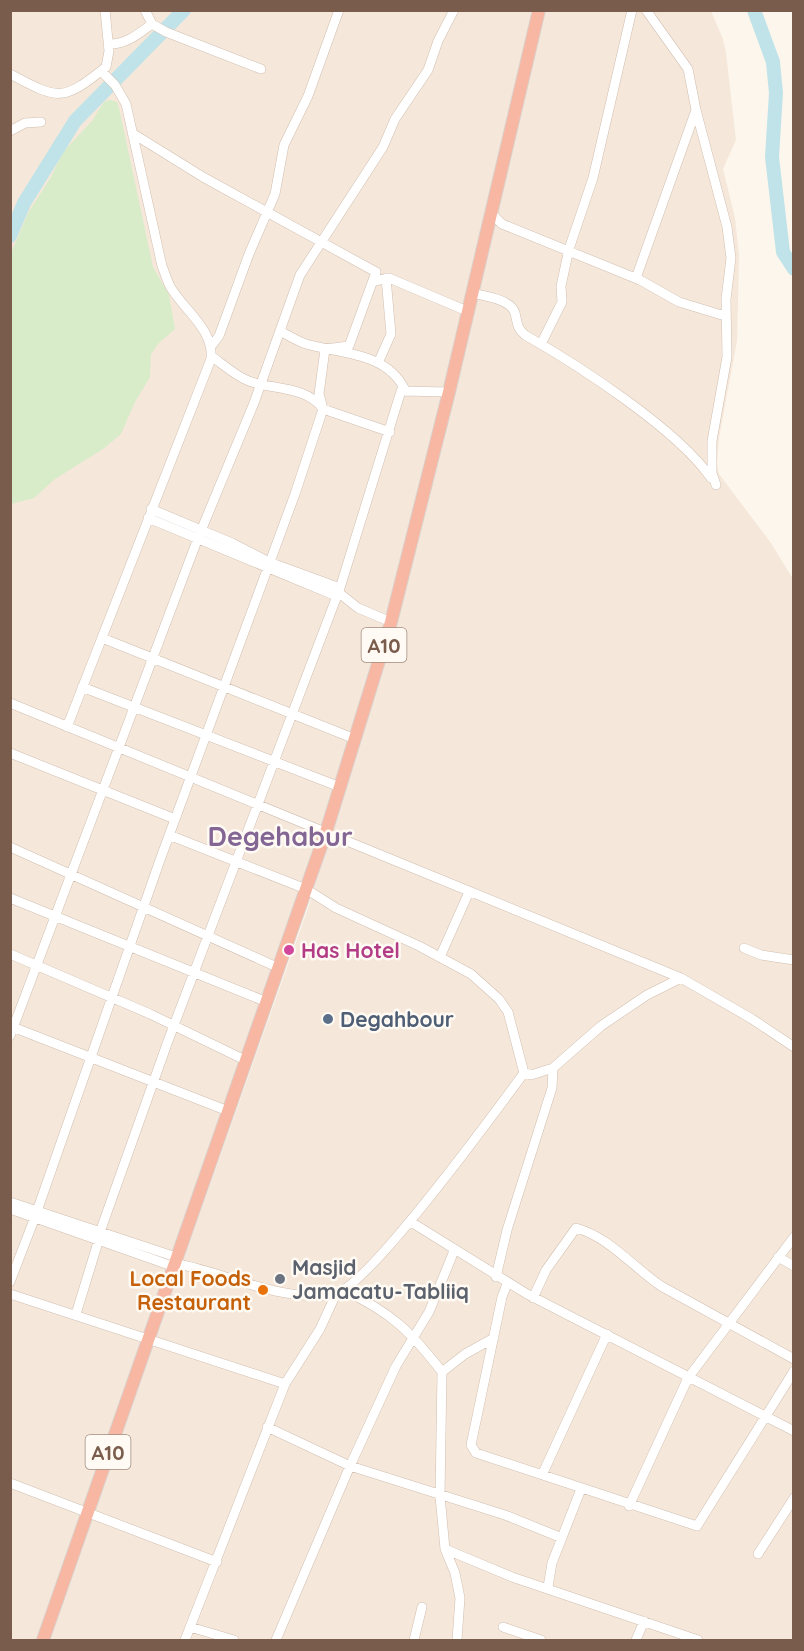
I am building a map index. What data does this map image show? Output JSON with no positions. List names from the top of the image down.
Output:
{
  "streets": {
    "highway": ["A10"]
  },
  "districts": ["Degehabur"],
  "places": [
    "Has Hotel",
    "Degahbour",
    "Masjid Jamacatu-Tabliiq",
    "Local Foods Restaurant"
  ]
}
